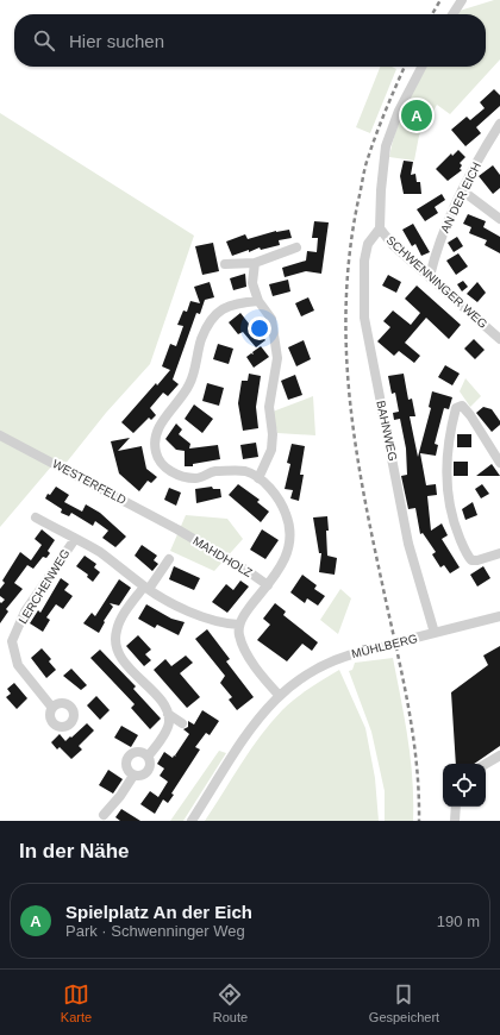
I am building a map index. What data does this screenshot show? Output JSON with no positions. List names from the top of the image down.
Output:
{
  "streets": {
    "street": [
      "AN DER EICH",
      "SCHWENNINGER WEG",
      "BAHNWEG",
      "WESTERFELD",
      "MAHDHOLZ",
      "LERCHENWEG",
      "MÜHLBERG"
    ]
  },
  "crossings": [
    ["AN DER EICH", "SCHWENNINGER WEG"],
    ["SCHWENNINGER WEG", "BAHNWEG"],
    ["BAHNWEG", "MÜHLBERG"],
    ["WESTERFELD", "MAHDHOLZ"]
  ],
  "page": {
    "search": "Hier suchen",
    "pins": "A",
    "heading": "In der Nähe",
    "list": [
      {
        "mark": "A",
        "name": "Spielplatz An der Eich",
        "note": "Park · Schwenninger Weg",
        "value": "190 m"
      }
    ],
    "nav": ["Karte", "Route", "Gespeichert"]
  }
}
